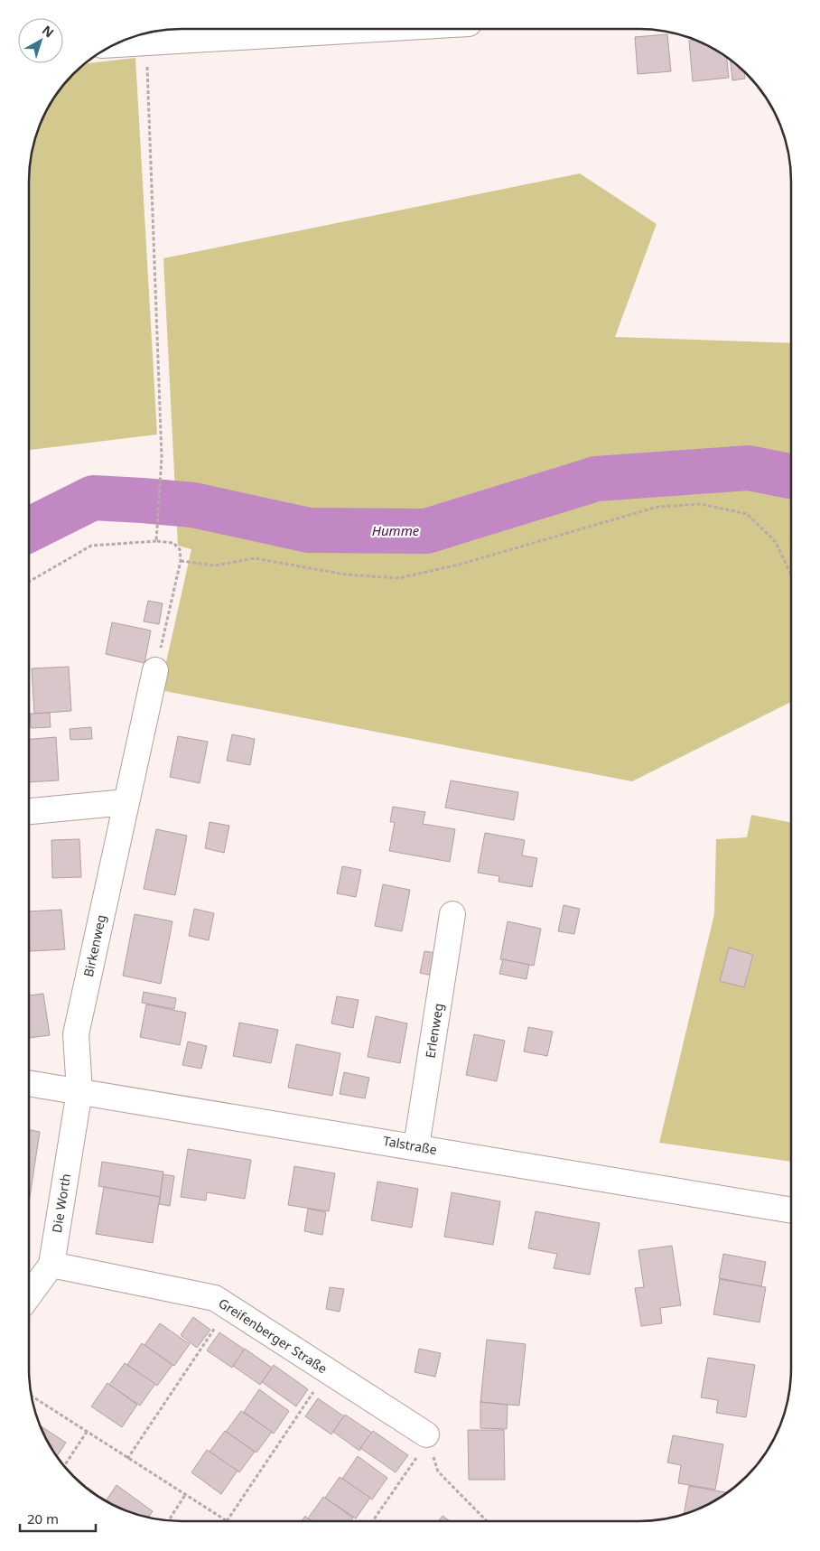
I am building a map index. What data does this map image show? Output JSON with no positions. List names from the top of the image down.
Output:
{
  "streets": {
    "street": [
      "Birkenweg",
      "Erlenweg",
      "Talstraße",
      "Die Worth",
      "Greifenberger Straße"
    ]
  },
  "crossings": [
    ["Birkenweg", "Talstraße"],
    ["Birkenweg", "Die Worth"],
    ["Erlenweg", "Talstraße"],
    ["Talstraße", "Die Worth"],
    ["Die Worth", "Greifenberger Straße"]
  ],
  "water": ["Humme"],
  "scale_bar": "20 m",
  "north": "top right"
}
